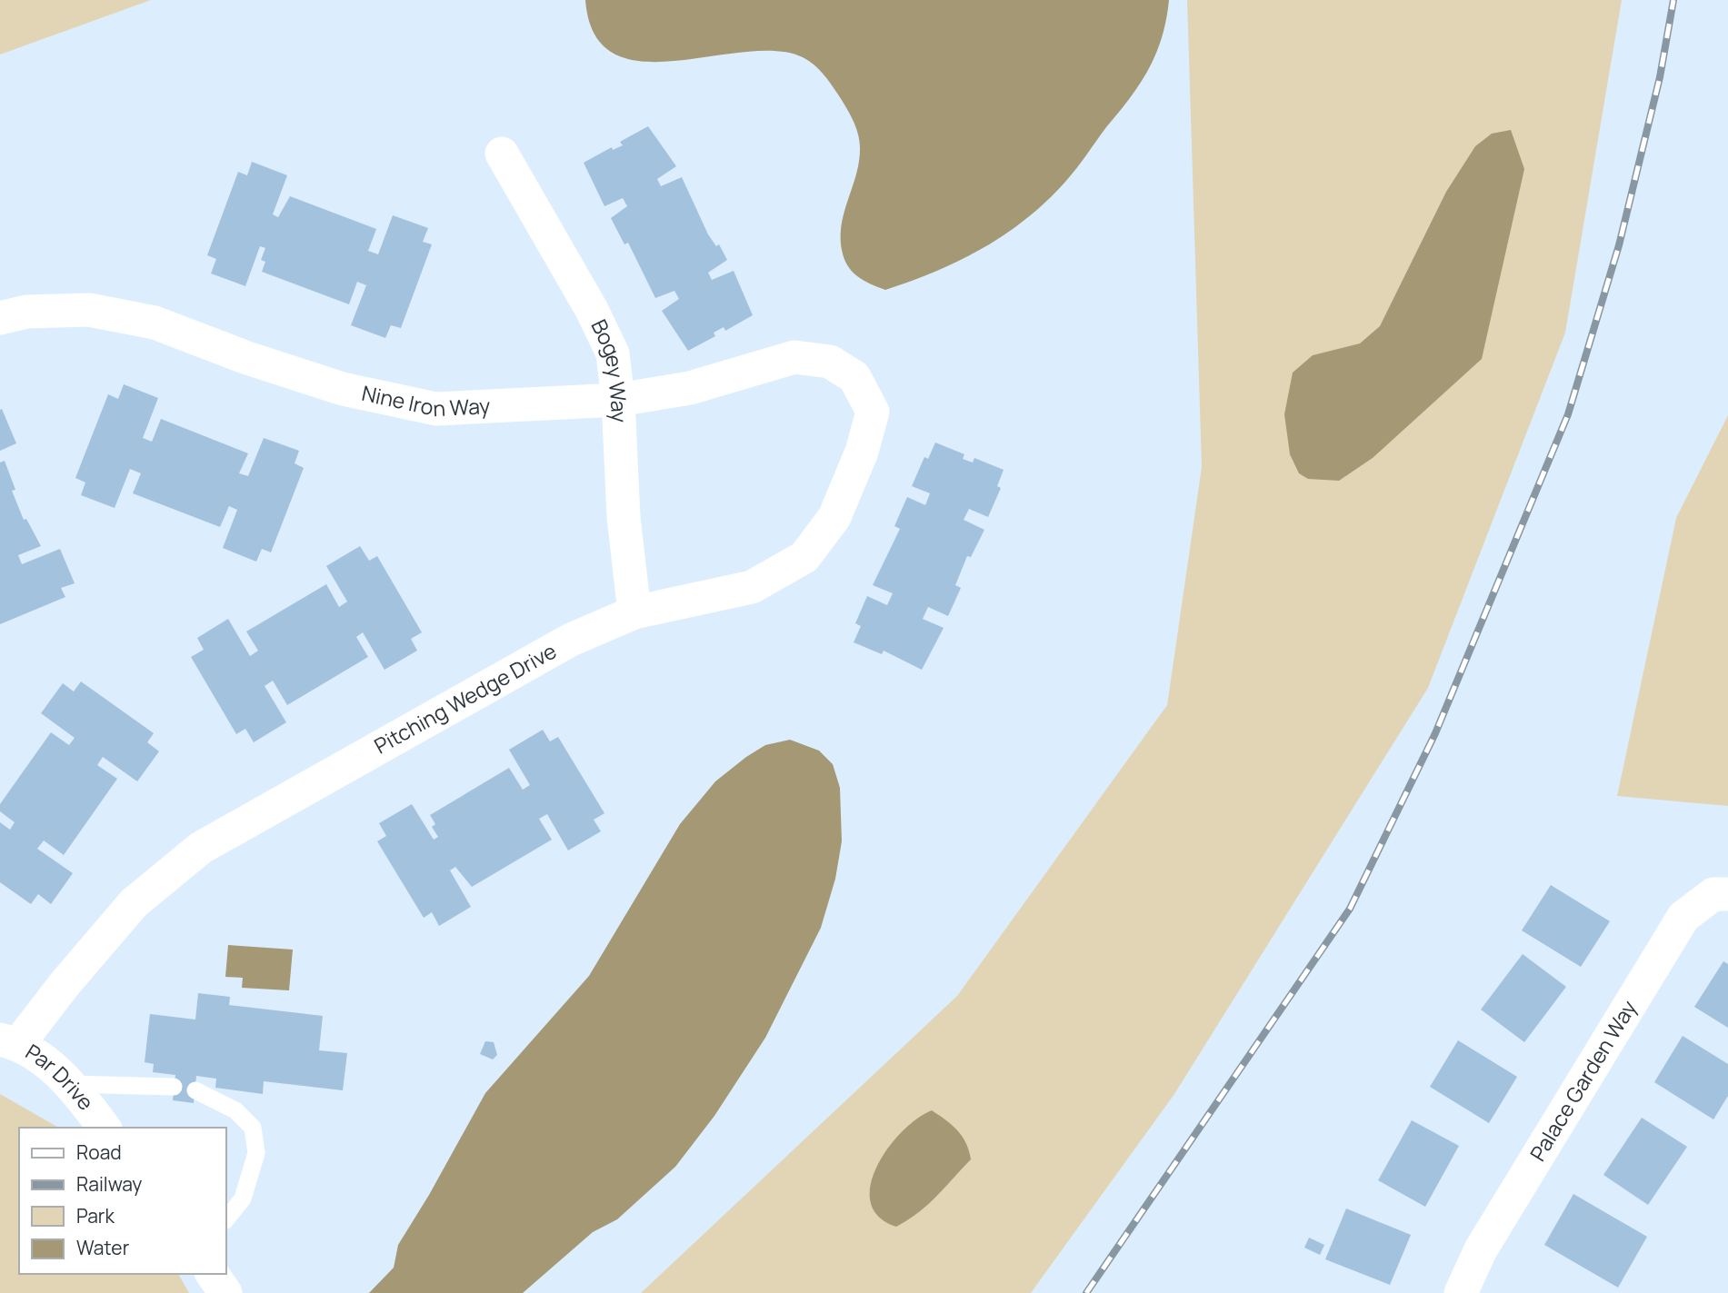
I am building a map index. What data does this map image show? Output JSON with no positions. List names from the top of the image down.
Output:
{
  "streets": {
    "street": [
      "Bogey Way",
      "Nine Iron Way",
      "Pitching Wedge Drive",
      "Par Drive",
      "Palace Garden Way"
    ]
  },
  "crossings": [
    ["Bogey Way", "Nine Iron Way"],
    ["Bogey Way", "Pitching Wedge Drive"],
    ["Nine Iron Way", "Pitching Wedge Drive"],
    ["Pitching Wedge Drive", "Par Drive"]
  ],
  "legend": [
    "Road",
    "Railway",
    "Park",
    "Water"
  ]
}
